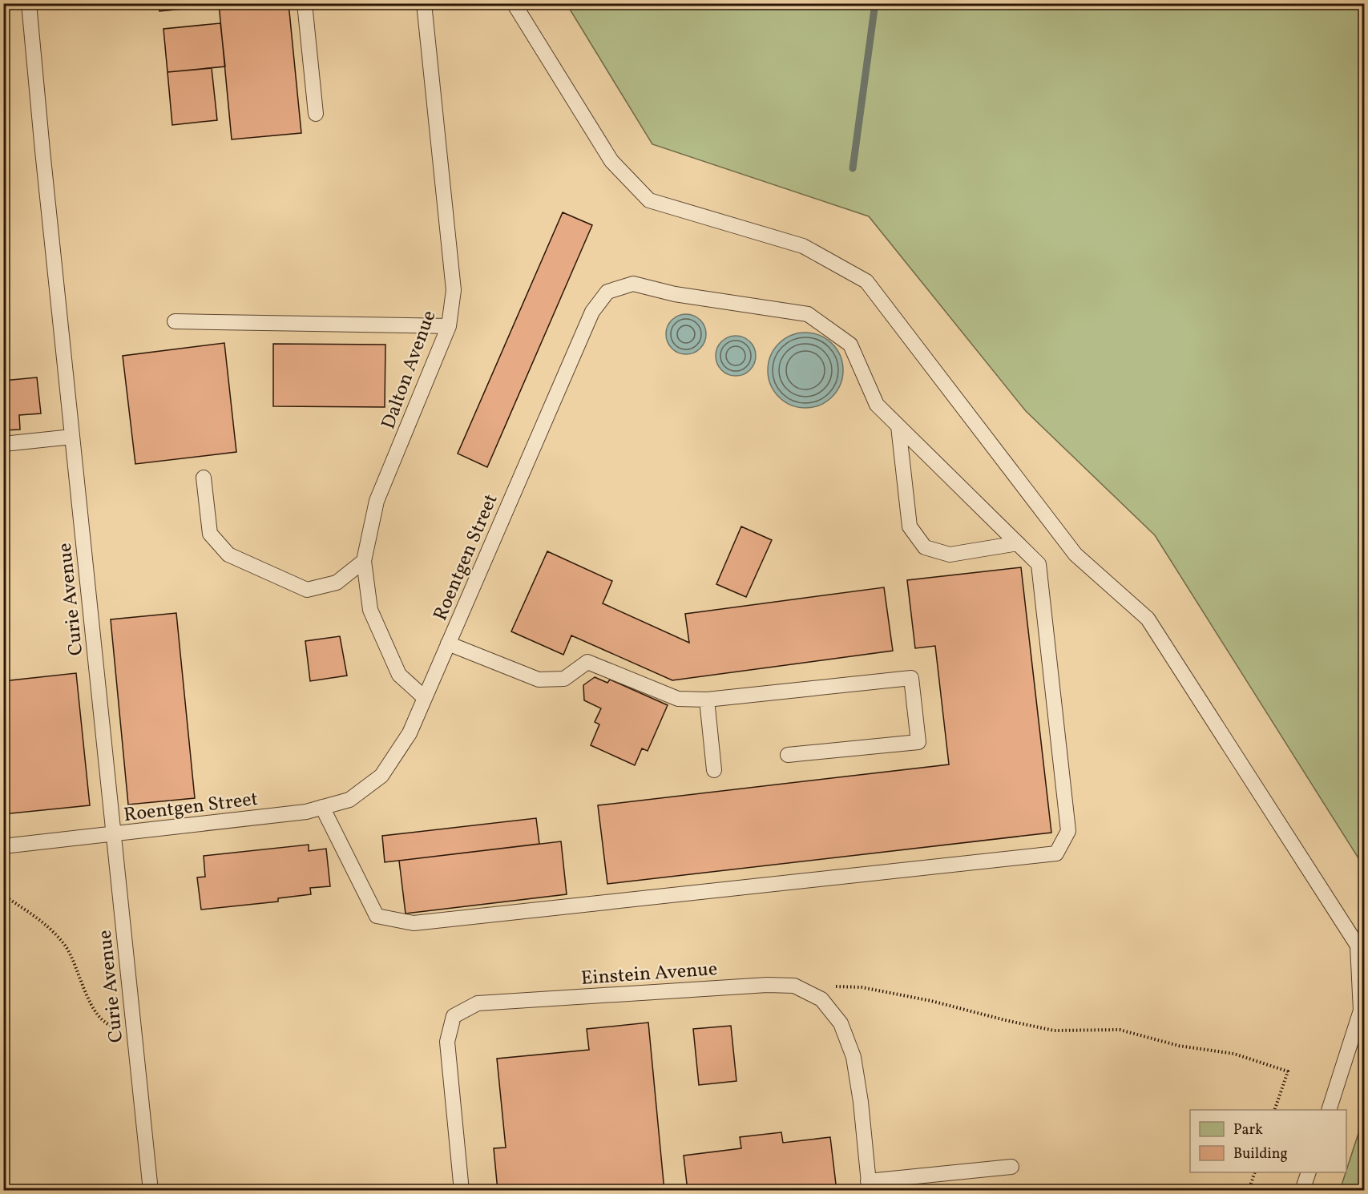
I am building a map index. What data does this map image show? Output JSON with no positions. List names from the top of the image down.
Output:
{
  "streets": {
    "lane": [
      "Dalton Avenue",
      "Roentgen Street",
      "Curie Avenue",
      "Einstein Avenue"
    ]
  },
  "crossings": [
    ["Dalton Avenue", "Roentgen Street"],
    ["Roentgen Street", "Curie Avenue"]
  ],
  "legend": ["Park", "Building"]
}
